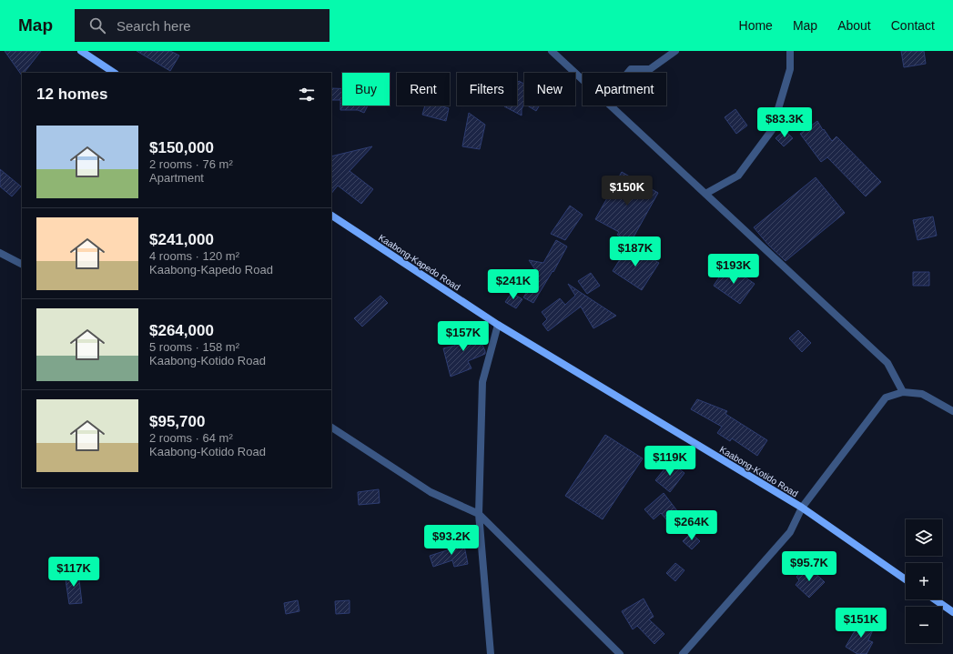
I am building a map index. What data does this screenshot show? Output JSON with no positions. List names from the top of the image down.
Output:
{
  "streets": {
    "main road": ["Kaabong-Kapedo Road", "Kaabong-Kotido Road"]
  },
  "crossings": [
    ["Kaabong-Kapedo Road", "Kaabong-Kotido Road"]
  ],
  "page": {
    "header": "Map",
    "search": "Search here",
    "nav": [
      "Home",
      "Map",
      "About",
      "Contact"
    ],
    "chip": [
      "Buy",
      "Rent",
      "Filters",
      "New",
      "Apartment"
    ],
    "heading": "12 homes",
    "price": [
      "$83.3K",
      "$150K",
      "$187K",
      "$193K",
      "$241K",
      "$157K",
      "$119K",
      "$264K",
      "$93.2K",
      "$95.7K",
      "$117K",
      "$151K"
    ],
    "list": [
      {
        "name": "$150,000",
        "note": "2 rooms · 76 m² · Apartment"
      },
      {
        "name": "$241,000",
        "note": "4 rooms · 120 m² · Kaabong-Kapedo Road"
      },
      {
        "name": "$264,000",
        "note": "5 rooms · 158 m² · Kaabong-Kotido Road"
      },
      {
        "name": "$95,700",
        "note": "2 rooms · 64 m² · Kaabong-Kotido Road"
      }
    ],
    "map_buttons": ["+", "−"]
  }
}
